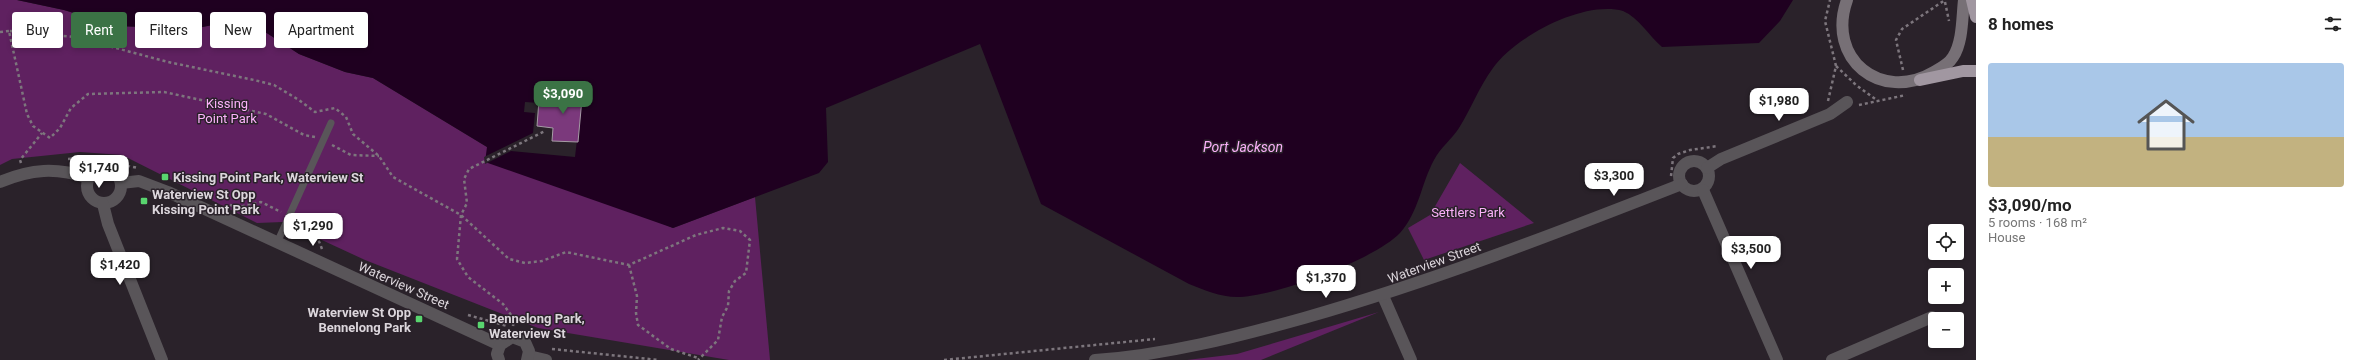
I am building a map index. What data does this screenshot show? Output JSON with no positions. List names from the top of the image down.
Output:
{
  "streets": {
    "street": ["Waterview Street"]
  },
  "water": ["Port Jackson"],
  "parks": ["Kissing Point Park", "Settlers Park"],
  "places": {
    "transit": [
      "Kissing Point Park, Waterview St",
      "Waterview St Opp Kissing Point Park",
      "Waterview St Opp Bennelong Park",
      "Bennelong Park, Waterview St"
    ]
  },
  "page": {
    "heading": "8 homes",
    "chip": [
      "Buy",
      "Rent",
      "Filters",
      "New",
      "Apartment"
    ],
    "list": [
      {
        "name": "$3,090/mo",
        "note": "5 rooms · 168 m² · House"
      }
    ],
    "price": [
      "$3,090",
      "$1,980",
      "$1,740",
      "$3,300",
      "$1,290",
      "$3,500",
      "$1,420",
      "$1,370"
    ],
    "map_buttons": ["+", "−"]
  }
}
